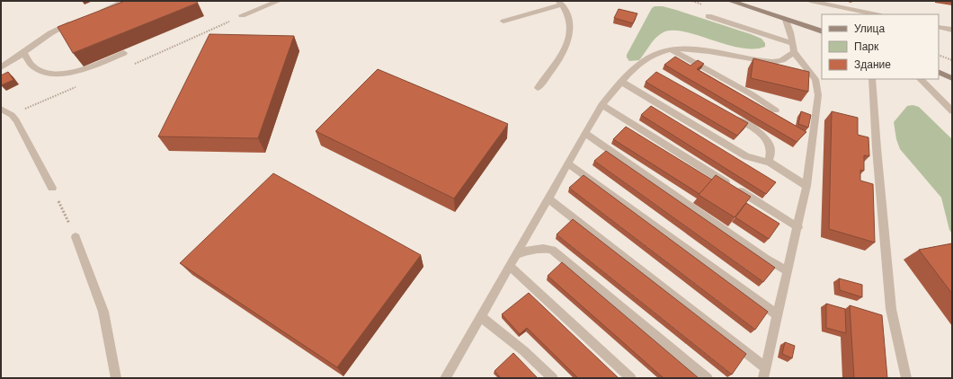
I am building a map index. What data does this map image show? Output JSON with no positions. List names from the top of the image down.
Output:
{
  "legend": ["Улица", "Парк", "Здание"]
}
